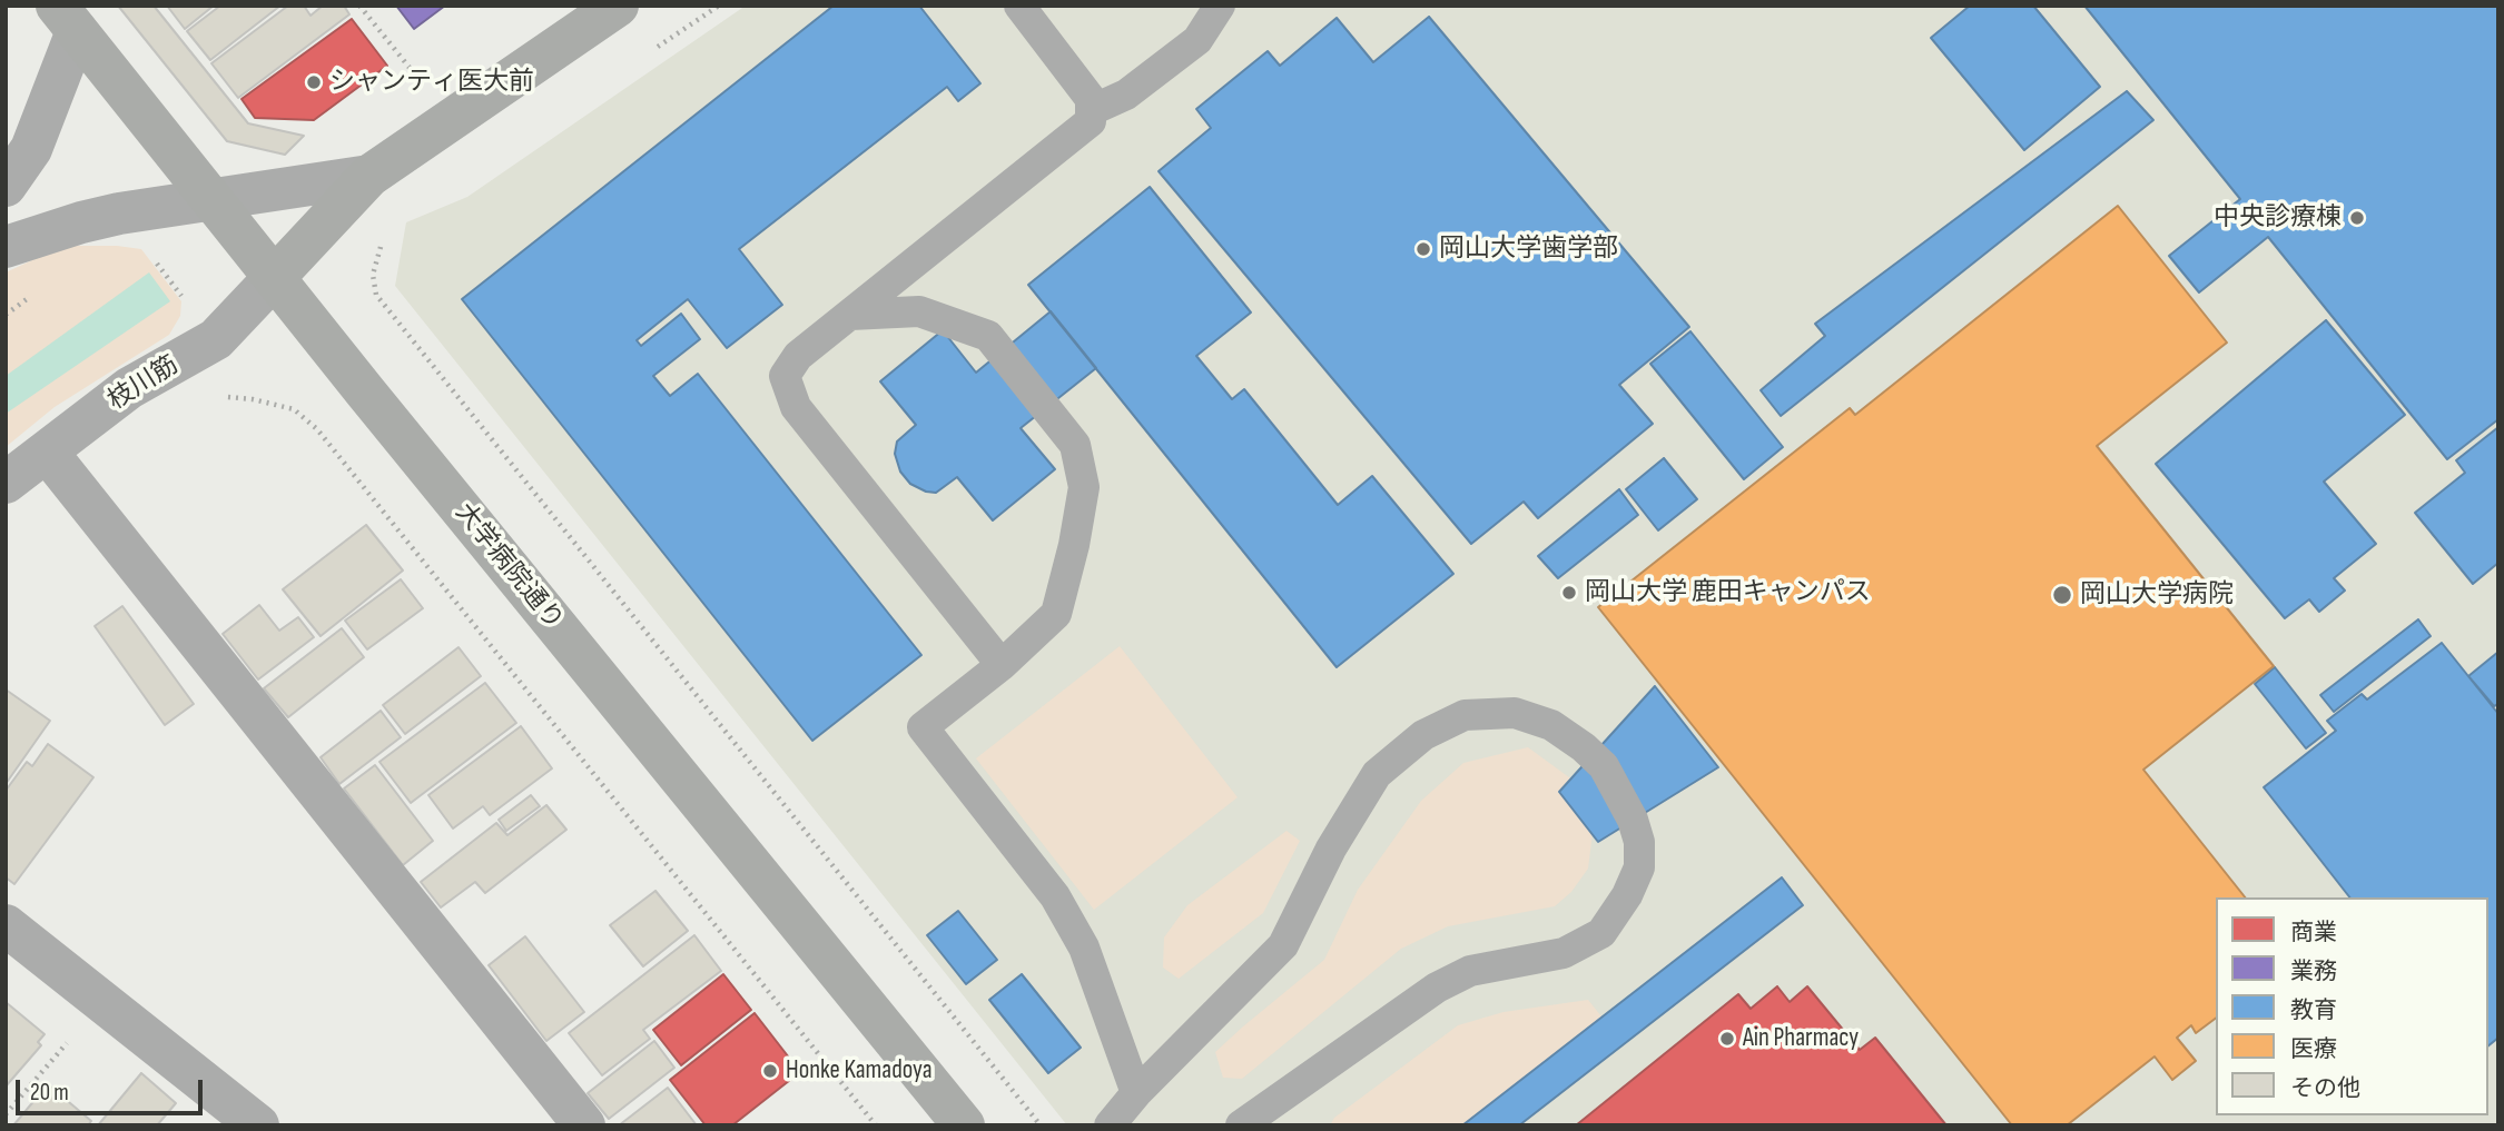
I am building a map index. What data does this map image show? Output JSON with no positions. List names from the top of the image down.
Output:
{
  "streets": {
    "street": ["枝川筋", "大学病院通り"]
  },
  "crossings": [
    ["枝川筋", "大学病院通り"]
  ],
  "places": [
    "シャンティ医大前",
    "中央診療棟",
    "岡山大学歯学部",
    "岡山大学 鹿田キャンパス",
    "岡山大学病院",
    "Ain Pharmacy",
    "Honke Kamadoya"
  ],
  "legend": [
    "商業",
    "業務",
    "教育",
    "医療",
    "その他"
  ],
  "scale_bar": "20 m"
}
